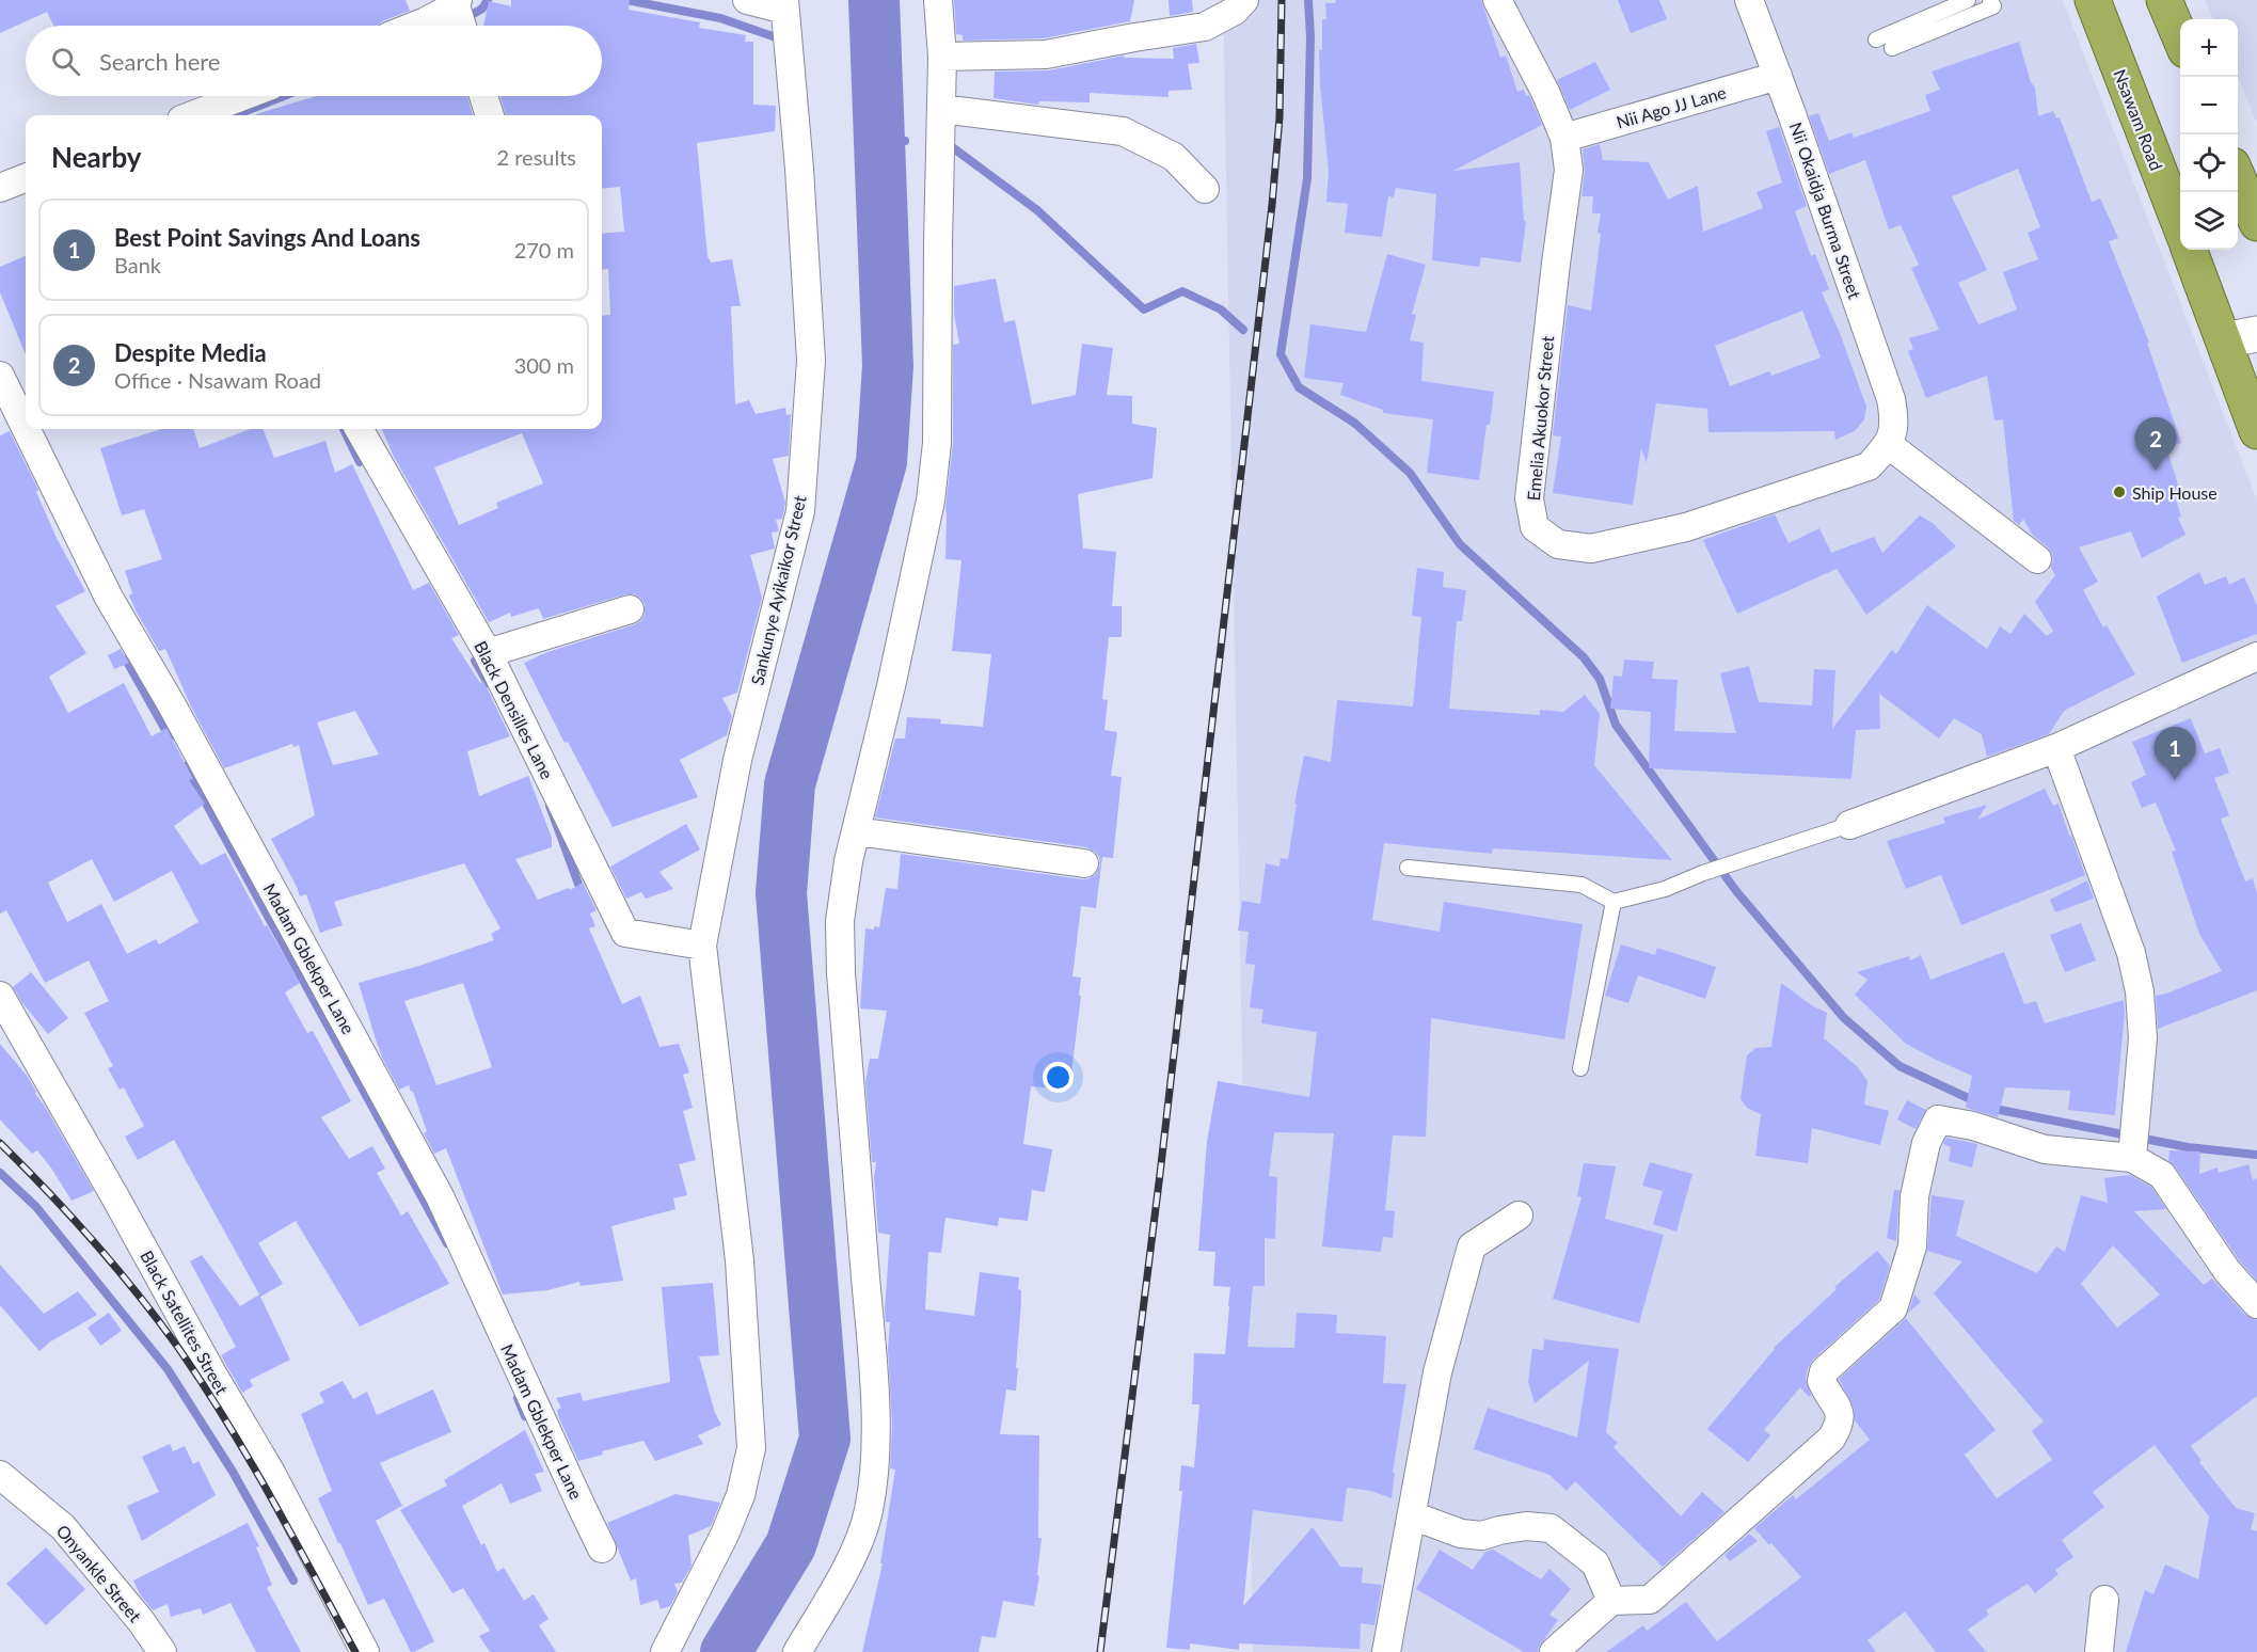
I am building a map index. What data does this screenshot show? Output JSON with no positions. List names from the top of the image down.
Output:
{
  "streets": {
    "highway": ["Nsawam Road"],
    "street": [
      "Nii Ago JJ Lane",
      "Nii Okaidja Burma Street",
      "Emelia Akuokor Street",
      "Sankunye Ayikaikor Street",
      "Black Densilles Lane",
      "Madam Gblekper Lane",
      "Black Satellites Street",
      "Onyankle Street"
    ]
  },
  "crossings": [
    ["Nii Ago JJ Lane", "Nii Okaidja Burma Street"],
    ["Nii Ago JJ Lane", "Emelia Akuokor Street"],
    ["Nii Okaidja Burma Street", "Emelia Akuokor Street"],
    ["Sankunye Ayikaikor Street", "Black Densilles Lane"]
  ],
  "places": ["Ship House"],
  "page": {
    "map_buttons": ["+", "−"],
    "search": "Search here",
    "heading": ["Nearby", "2 results"],
    "list": [
      {
        "mark": "1",
        "name": "Best Point Savings And Loans",
        "note": "Bank",
        "value": "270 m"
      },
      {
        "mark": "2",
        "name": "Despite Media",
        "note": "Office · Nsawam Road",
        "value": "300 m"
      }
    ],
    "pins": ["2", "1"]
  }
}
